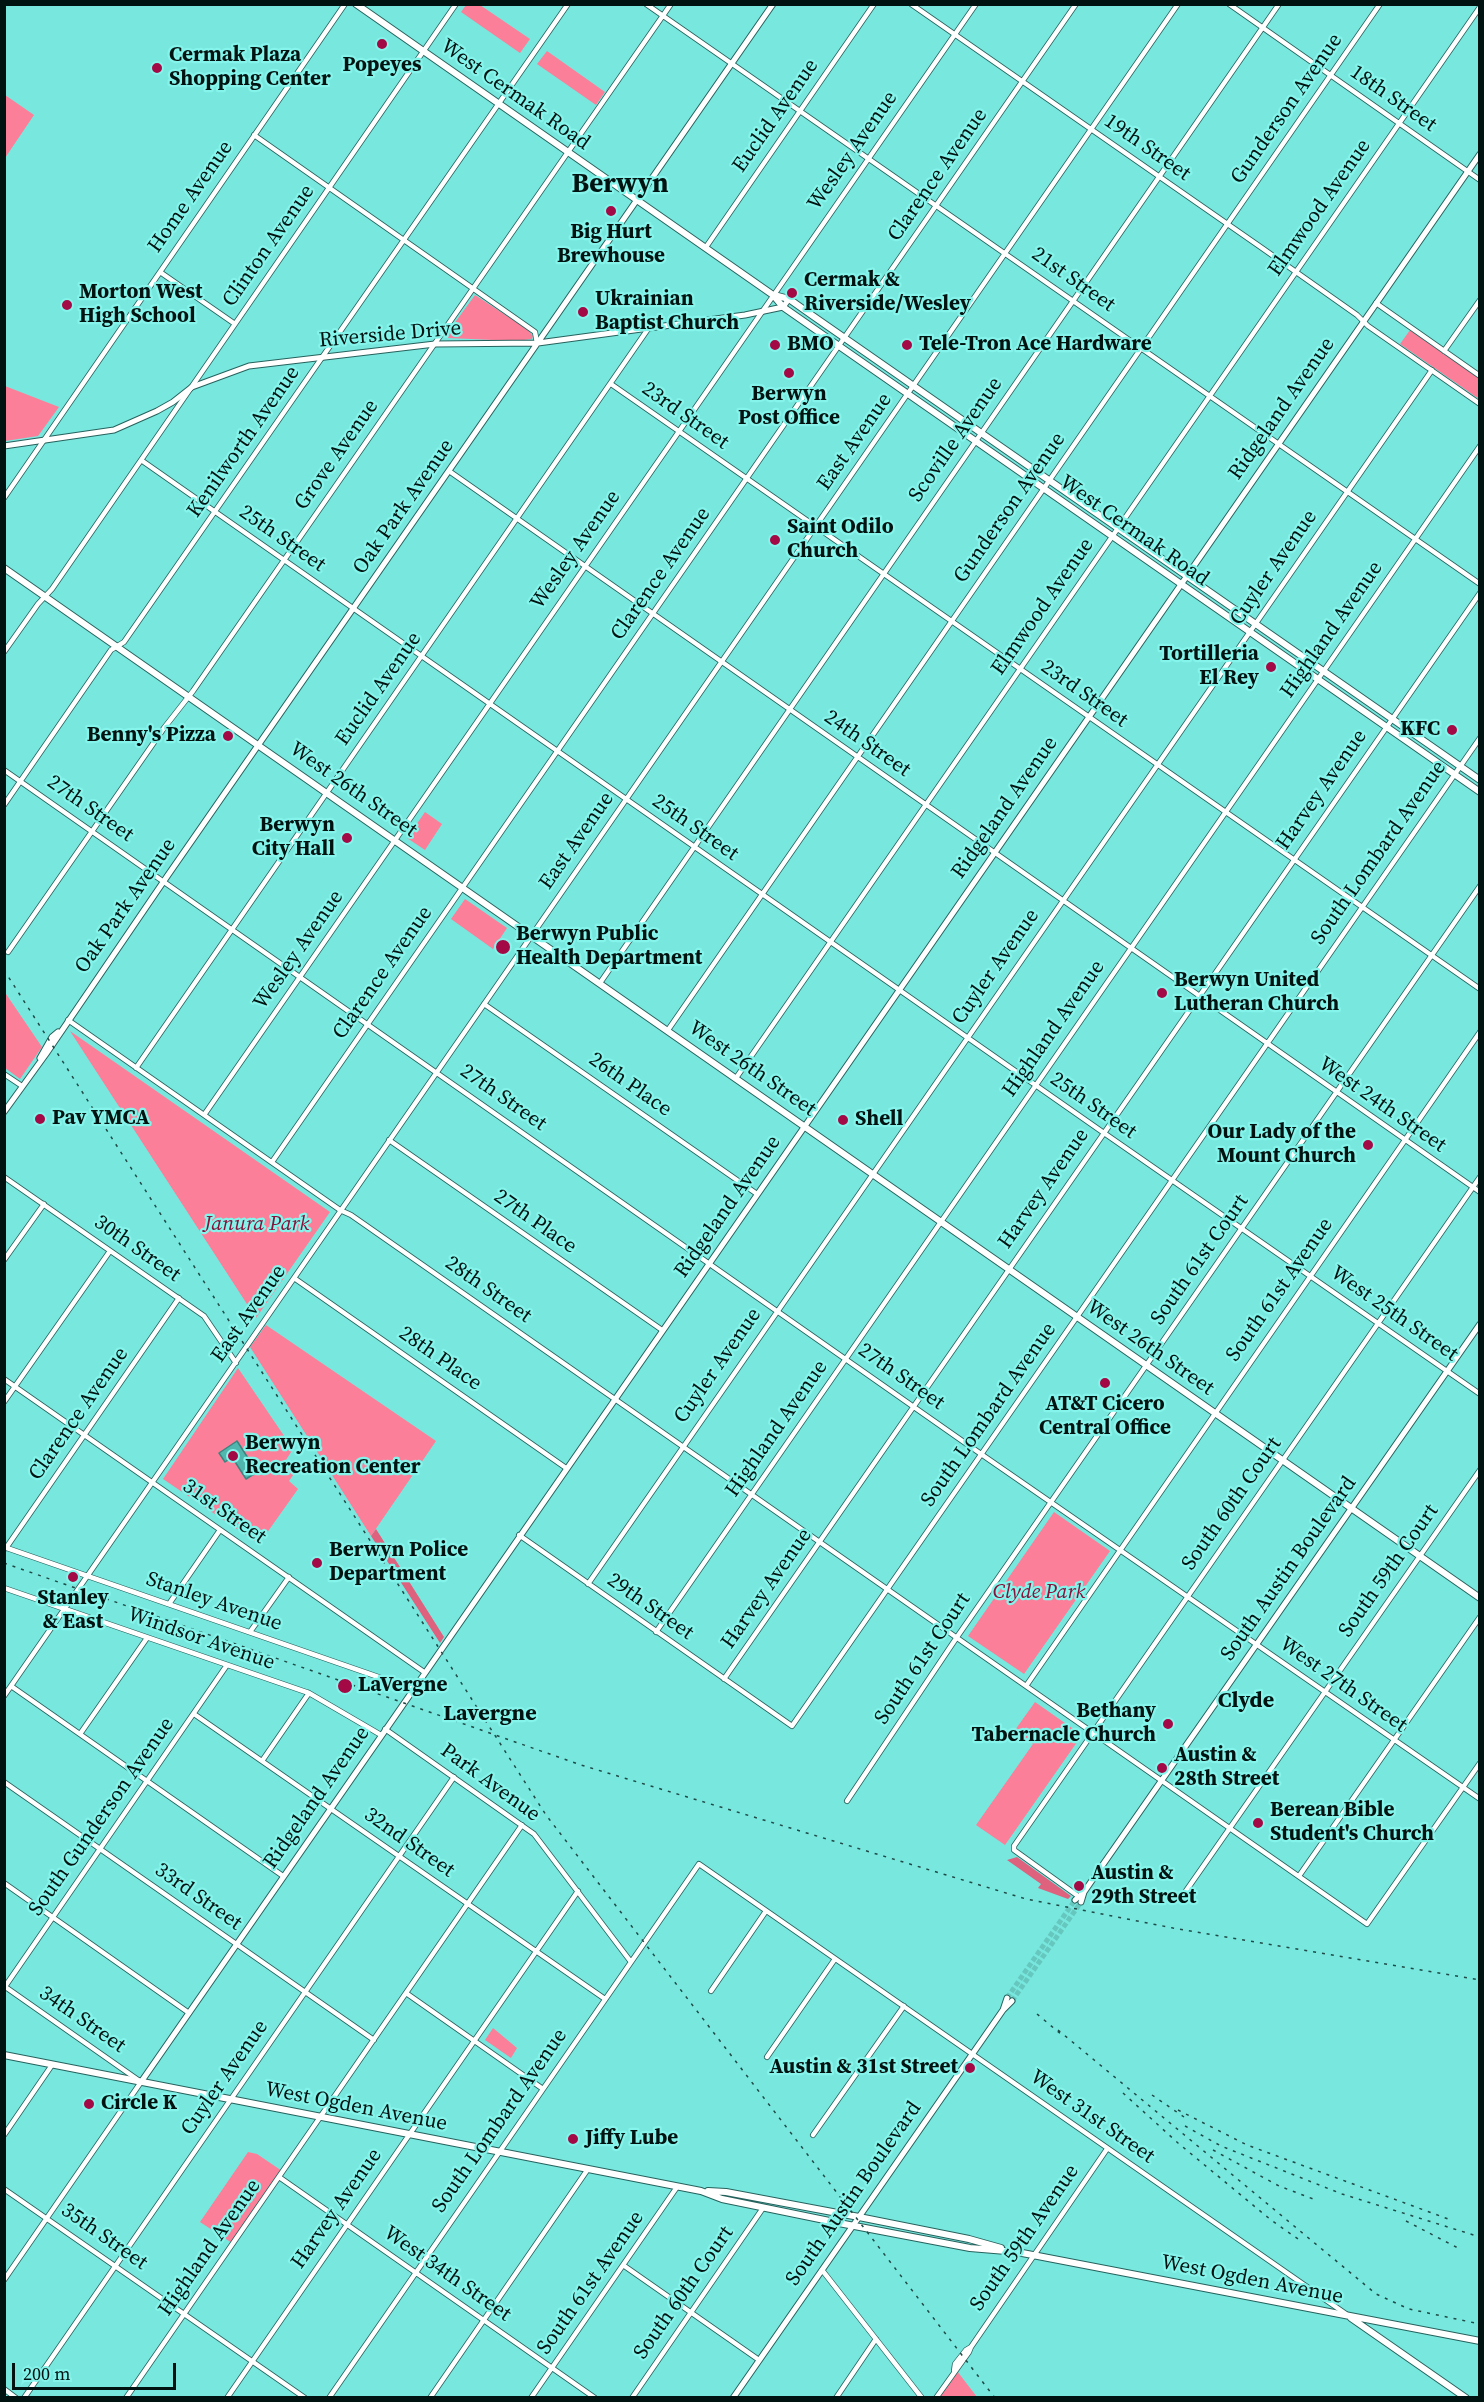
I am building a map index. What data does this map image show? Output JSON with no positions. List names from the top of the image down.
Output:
{
  "streets": {
    "main road": [
      "West Cermak Road",
      "West 26th Street",
      "West Ogden Avenue",
      "West 31st Street"
    ],
    "street": [
      "18th Street",
      "Gunderson Avenue",
      "Euclid Avenue",
      "19th Street",
      "Wesley Avenue",
      "Clarence Avenue",
      "Home Avenue",
      "Elmwood Avenue",
      "Clinton Avenue",
      "21st Street",
      "Riverside Drive",
      "Ridgeland Avenue",
      "23rd Street",
      "Scoville Avenue",
      "Kenilworth Avenue",
      "East Avenue",
      "Grove Avenue",
      "Oak Park Avenue",
      "25th Street",
      "Cuyler Avenue",
      "Highland Avenue",
      "24th Street",
      "Harvey Avenue",
      "27th Street",
      "South Lombard Avenue",
      "26th Place",
      "West 24th Street",
      "27th Place",
      "30th Street",
      "South 61st Court",
      "28th Street",
      "South 61st Avenue",
      "West 25th Street",
      "28th Place",
      "South 60th Court",
      "31st Street",
      "South Austin Boulevard",
      "South 59th Court",
      "Stanley Avenue",
      "29th Street",
      "Windsor Avenue",
      "West 27th Street",
      "Park Avenue",
      "South Gunderson Avenue",
      "32nd Street",
      "33rd Street",
      "34th Street",
      "35th Street",
      "South 59th Avenue",
      "West 34th Street"
    ]
  },
  "crossings": [
    ["West Cermak Road", "Gunderson Avenue"],
    ["West Cermak Road", "Euclid Avenue"],
    ["West Cermak Road", "Wesley Avenue"],
    ["West Cermak Road", "Clarence Avenue"],
    ["West Cermak Road", "Elmwood Avenue"],
    ["West Cermak Road", "Clinton Avenue"],
    ["West Cermak Road", "Riverside Drive"],
    ["West Cermak Road", "Ridgeland Avenue"],
    ["West Cermak Road", "Scoville Avenue"],
    ["West Cermak Road", "Kenilworth Avenue"],
    ["West Cermak Road", "East Avenue"],
    ["West Cermak Road", "Grove Avenue"],
    ["West Cermak Road", "Oak Park Avenue"],
    ["West Cermak Road", "Cuyler Avenue"],
    ["West Cermak Road", "Highland Avenue"],
    ["West Cermak Road", "Harvey Avenue"],
    ["West Cermak Road", "South Lombard Avenue"],
    ["18th Street", "Gunderson Avenue"],
    ["18th Street", "Elmwood Avenue"],
    ["18th Street", "Ridgeland Avenue"],
    ["18th Street", "Scoville Avenue"],
    ["Gunderson Avenue", "19th Street"],
    ["Gunderson Avenue", "21st Street"],
    ["Gunderson Avenue", "23rd Street"],
    ["Gunderson Avenue", "25th Street"],
    ["Gunderson Avenue", "24th Street"],
    ["Gunderson Avenue", "West 26th Street"],
    ["Euclid Avenue", "21st Street"],
    ["Euclid Avenue", "Riverside Drive"],
    ["Euclid Avenue", "23rd Street"],
    ["Euclid Avenue", "25th Street"],
    ["Euclid Avenue", "24th Street"],
    ["Euclid Avenue", "West 26th Street"],
    ["Euclid Avenue", "27th Street"],
    ["Euclid Avenue", "28th Street"],
    ["19th Street", "Wesley Avenue"],
    ["19th Street", "Clarence Avenue"],
    ["19th Street", "Elmwood Avenue"],
    ["19th Street", "Ridgeland Avenue"],
    ["19th Street", "Scoville Avenue"],
    ["19th Street", "East Avenue"],
    ["19th Street", "Cuyler Avenue"],
    ["Wesley Avenue", "21st Street"],
    ["Wesley Avenue", "Riverside Drive"],
    ["Wesley Avenue", "23rd Street"],
    ["Wesley Avenue", "25th Street"],
    ["Wesley Avenue", "24th Street"],
    ["Wesley Avenue", "West 26th Street"],
    ["Wesley Avenue", "27th Street"],
    ["Wesley Avenue", "28th Street"],
    ["Clarence Avenue", "21st Street"],
    ["Clarence Avenue", "23rd Street"],
    ["Clarence Avenue", "25th Street"],
    ["Clarence Avenue", "24th Street"],
    ["Clarence Avenue", "West 26th Street"],
    ["Clarence Avenue", "27th Street"],
    ["Clarence Avenue", "30th Street"],
    ["Clarence Avenue", "28th Street"],
    ["Clarence Avenue", "31st Street"],
    ["Clarence Avenue", "Stanley Avenue"],
    ["Home Avenue", "Riverside Drive"],
    ["Elmwood Avenue", "21st Street"],
    ["Elmwood Avenue", "23rd Street"],
    ["Elmwood Avenue", "25th Street"],
    ["Elmwood Avenue", "24th Street"],
    ["Elmwood Avenue", "West 26th Street"],
    ["Clinton Avenue", "Riverside Drive"],
    ["Clinton Avenue", "25th Street"],
    ["Clinton Avenue", "West 26th Street"],
    ["21st Street", "Ridgeland Avenue"],
    ["21st Street", "Scoville Avenue"],
    ["21st Street", "East Avenue"],
    ["21st Street", "Grove Avenue"],
    ["21st Street", "Oak Park Avenue"],
    ["21st Street", "Cuyler Avenue"],
    ["21st Street", "Highland Avenue"],
    ["Riverside Drive", "Kenilworth Avenue"],
    ["Riverside Drive", "Grove Avenue"],
    ["Riverside Drive", "Oak Park Avenue"],
    ["Ridgeland Avenue", "23rd Street"],
    ["Ridgeland Avenue", "25th Street"],
    ["Ridgeland Avenue", "24th Street"],
    ["Ridgeland Avenue", "West 26th Street"],
    ["Ridgeland Avenue", "27th Street"],
    ["Ridgeland Avenue", "26th Place"],
    ["Ridgeland Avenue", "27th Place"],
    ["Ridgeland Avenue", "28th Street"],
    ["Ridgeland Avenue", "28th Place"],
    ["Ridgeland Avenue", "31st Street"],
    ["Ridgeland Avenue", "Stanley Avenue"],
    ["Ridgeland Avenue", "29th Street"],
    ["Ridgeland Avenue", "Windsor Avenue"],
    ["Ridgeland Avenue", "Park Avenue"],
    ["Ridgeland Avenue", "32nd Street"],
    ["Ridgeland Avenue", "33rd Street"],
    ["Ridgeland Avenue", "34th Street"],
    ["Ridgeland Avenue", "West Ogden Avenue"],
    ["Ridgeland Avenue", "35th Street"],
    ["23rd Street", "Scoville Avenue"],
    ["23rd Street", "East Avenue"],
    ["23rd Street", "Cuyler Avenue"],
    ["23rd Street", "Highland Avenue"],
    ["23rd Street", "Harvey Avenue"],
    ["23rd Street", "South Lombard Avenue"],
    ["23rd Street", "South 61st Court"],
    ["Scoville Avenue", "25th Street"],
    ["Scoville Avenue", "24th Street"],
    ["Scoville Avenue", "West 26th Street"],
    ["Kenilworth Avenue", "25th Street"],
    ["Kenilworth Avenue", "West 26th Street"],
    ["Kenilworth Avenue", "27th Street"],
    ["East Avenue", "25th Street"],
    ["East Avenue", "24th Street"],
    ["East Avenue", "West 26th Street"],
    ["East Avenue", "27th Street"],
    ["East Avenue", "26th Place"],
    ["East Avenue", "27th Place"],
    ["East Avenue", "30th Street"],
    ["East Avenue", "28th Street"],
    ["East Avenue", "28th Place"],
    ["East Avenue", "31st Street"],
    ["East Avenue", "Stanley Avenue"],
    ["East Avenue", "Windsor Avenue"],
    ["Grove Avenue", "25th Street"],
    ["Grove Avenue", "West 26th Street"],
    ["Grove Avenue", "27th Street"],
    ["Oak Park Avenue", "25th Street"],
    ["Oak Park Avenue", "24th Street"],
    ["Oak Park Avenue", "West 26th Street"],
    ["Oak Park Avenue", "27th Street"],
    ["Oak Park Avenue", "28th Street"],
    ["25th Street", "Cuyler Avenue"],
    ["25th Street", "Highland Avenue"],
    ["25th Street", "Harvey Avenue"],
    ["25th Street", "South Lombard Avenue"],
    ["25th Street", "West 25th Street"],
    ["Cuyler Avenue", "24th Street"],
    ["Cuyler Avenue", "West 26th Street"],
    ["Cuyler Avenue", "27th Street"],
    ["Cuyler Avenue", "28th Street"],
    ["Cuyler Avenue", "29th Street"],
    ["Cuyler Avenue", "Park Avenue"],
    ["Cuyler Avenue", "32nd Street"],
    ["Cuyler Avenue", "33rd Street"],
    ["Cuyler Avenue", "West Ogden Avenue"],
    ["Cuyler Avenue", "35th Street"],
    ["Highland Avenue", "24th Street"],
    ["Highland Avenue", "West 26th Street"],
    ["Highland Avenue", "27th Street"],
    ["Highland Avenue", "28th Street"],
    ["Highland Avenue", "29th Street"],
    ["Highland Avenue", "Park Avenue"],
    ["Highland Avenue", "32nd Street"],
    ["Highland Avenue", "33rd Street"],
    ["Highland Avenue", "West Ogden Avenue"],
    ["Highland Avenue", "35th Street"],
    ["Highland Avenue", "West 34th Street"],
    ["24th Street", "Harvey Avenue"],
    ["24th Street", "South Lombard Avenue"],
    ["24th Street", "West 24th Street"],
    ["West 26th Street", "Harvey Avenue"],
    ["West 26th Street", "South Lombard Avenue"],
    ["West 26th Street", "South 61st Court"],
    ["West 26th Street", "South 61st Avenue"],
    ["West 26th Street", "South 60th Court"],
    ["West 26th Street", "South Austin Boulevard"],
    ["West 26th Street", "South 59th Court"],
    ["Harvey Avenue", "27th Street"],
    ["Harvey Avenue", "28th Street"],
    ["Harvey Avenue", "29th Street"],
    ["Harvey Avenue", "Park Avenue"],
    ["Harvey Avenue", "32nd Street"],
    ["Harvey Avenue", "West Ogden Avenue"],
    ["Harvey Avenue", "35th Street"],
    ["Harvey Avenue", "West 34th Street"],
    ["27th Street", "South Lombard Avenue"],
    ["27th Street", "West 27th Street"],
    ["South Lombard Avenue", "West 24th Street"],
    ["South Lombard Avenue", "28th Street"],
    ["South Lombard Avenue", "West 25th Street"],
    ["South Lombard Avenue", "29th Street"],
    ["South Lombard Avenue", "West 27th Street"],
    ["South Lombard Avenue", "Park Avenue"],
    ["South Lombard Avenue", "32nd Street"],
    ["South Lombard Avenue", "West Ogden Avenue"],
    ["South Lombard Avenue", "West 31st Street"],
    ["South Lombard Avenue", "West 34th Street"],
    ["West 24th Street", "South 61st Court"],
    ["West 24th Street", "South 61st Avenue"],
    ["West 24th Street", "South 60th Court"],
    ["South 61st Court", "28th Street"],
    ["South 61st Court", "West 25th Street"],
    ["South 61st Court", "West 27th Street"],
    ["28th Street", "South 61st Avenue"],
    ["28th Street", "South 60th Court"],
    ["28th Street", "South Austin Boulevard"],
    ["28th Street", "South 59th Court"],
    ["28th Street", "West 27th Street"],
    ["South 61st Avenue", "West 25th Street"],
    ["South 61st Avenue", "West 27th Street"],
    ["South 61st Avenue", "West Ogden Avenue"],
    ["South 61st Avenue", "West 34th Street"],
    ["West 25th Street", "South 60th Court"],
    ["West 25th Street", "South Austin Boulevard"],
    ["South 60th Court", "South Austin Boulevard"],
    ["South 60th Court", "West 27th Street"],
    ["South 60th Court", "West Ogden Avenue"],
    ["South Austin Boulevard", "West 27th Street"],
    ["South Austin Boulevard", "West Ogden Avenue"],
    ["South Austin Boulevard", "West 31st Street"],
    ["South 59th Court", "West 27th Street"],
    ["Windsor Avenue", "South Gunderson Avenue"],
    ["South Gunderson Avenue", "32nd Street"],
    ["South Gunderson Avenue", "33rd Street"],
    ["South Gunderson Avenue", "34th Street"],
    ["34th Street", "West Ogden Avenue"],
    ["West Ogden Avenue", "West 31st Street"],
    ["West Ogden Avenue", "South 59th Avenue"],
    ["West 31st Street", "South 59th Avenue"]
  ],
  "districts": ["Berwyn", "Clyde", "Lavergne"],
  "parks": ["Janura Park", "Clyde Park"],
  "places": [
    "Popeyes",
    "Cermak Plaza Shopping Center",
    "Big Hurt Brewhouse",
    "Cermak & Riverside/Wesley",
    "Morton West High School",
    "Ukrainian Baptist Church",
    "BMO",
    "Tele-Tron Ace Hardware",
    "Berwyn Post Office",
    "Saint Odilo Church",
    "Tortilleria El Rey",
    "KFC",
    "Benny's Pizza",
    "Berwyn City Hall",
    "Berwyn Public Health Department",
    "Berwyn United Lutheran Church",
    "Pav YMCA",
    "Shell",
    "Our Lady of the Mount Church",
    "AT&T Cicero Central Office",
    "Berwyn Recreation Center",
    "Berwyn Police Department",
    "Stanley & East",
    "LaVergne",
    "Bethany Tabernacle Church",
    "Austin & 28th Street",
    "Berean Bible Student's Church",
    "Austin & 29th Street",
    "Austin & 31st Street",
    "Circle K",
    "Jiffy Lube"
  ],
  "scale_bar": "200 m"
}
